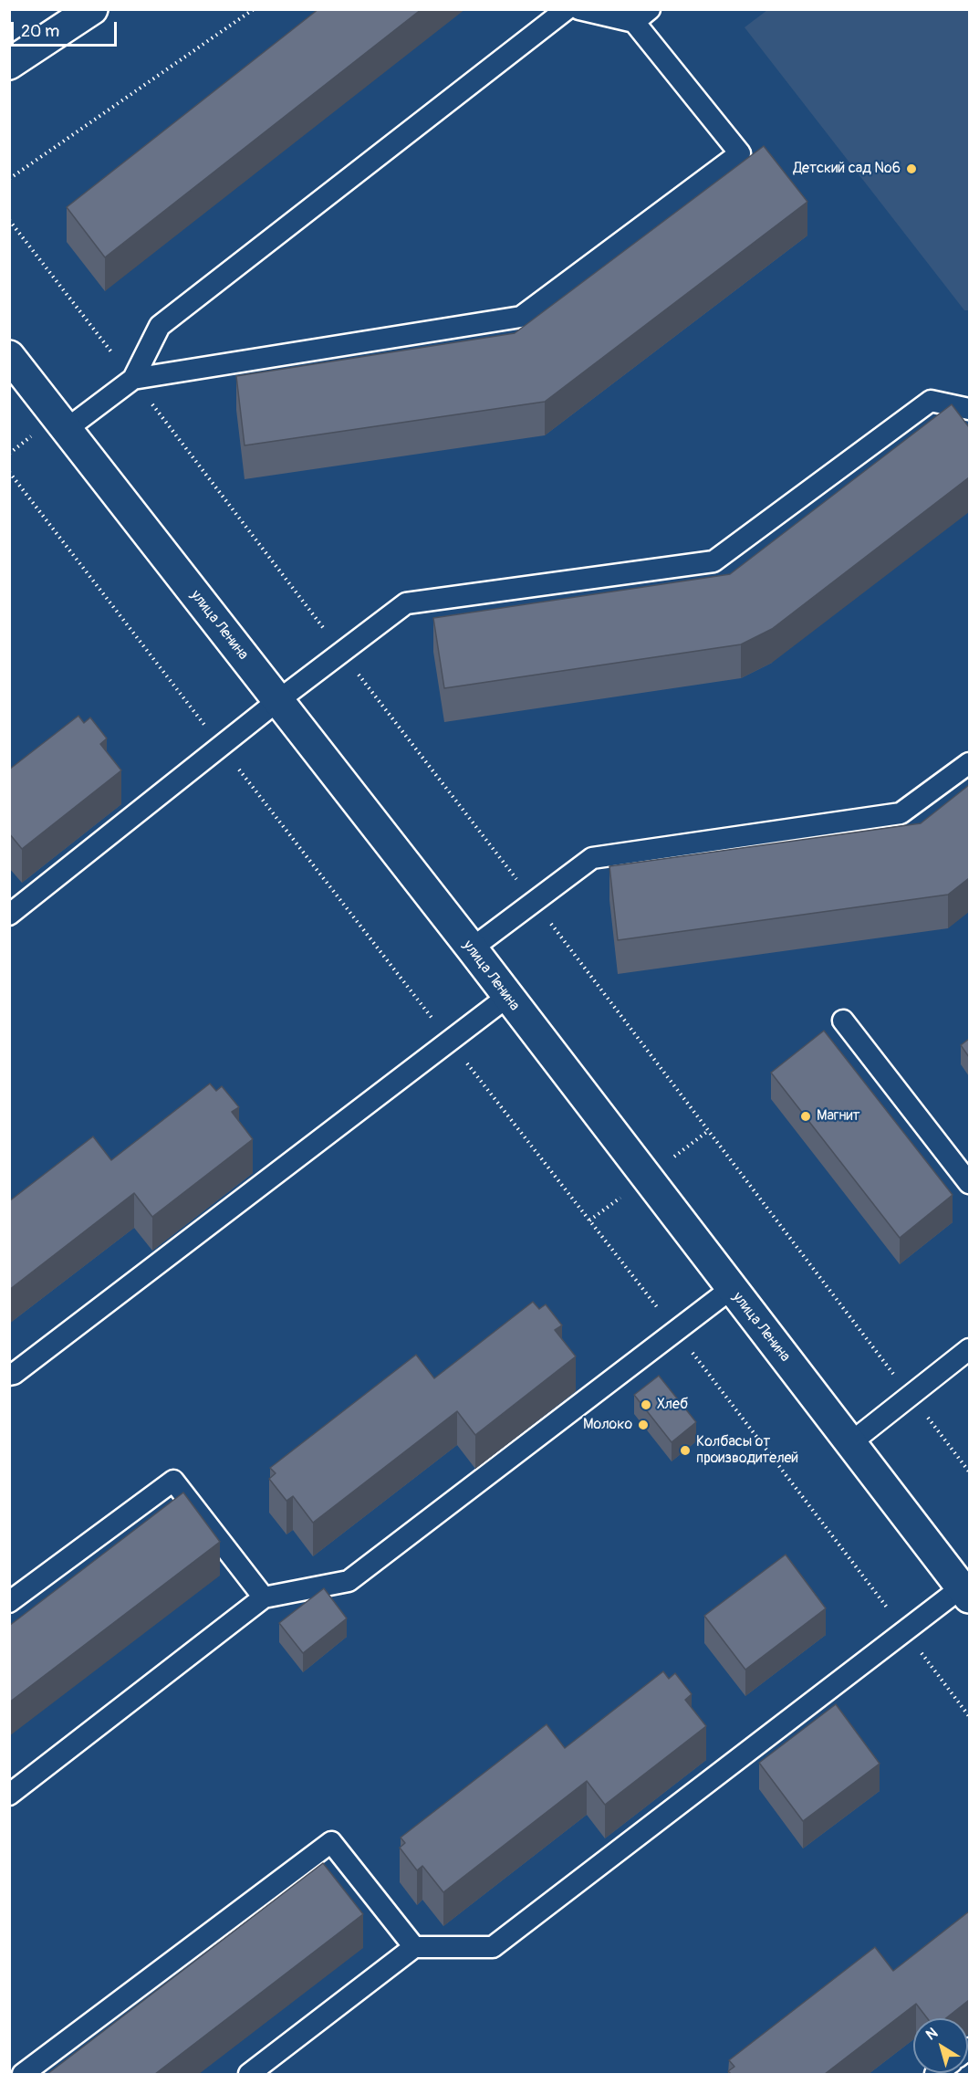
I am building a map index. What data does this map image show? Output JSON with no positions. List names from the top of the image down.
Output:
{
  "streets": {
    "street": ["улица Ленина"]
  },
  "places": [
    "Детский сад №6",
    "Магнит",
    "Хлеб",
    "Молоко",
    "Колбасы от производителей"
  ],
  "scale_bar": "20 m",
  "north": "top left"
}
